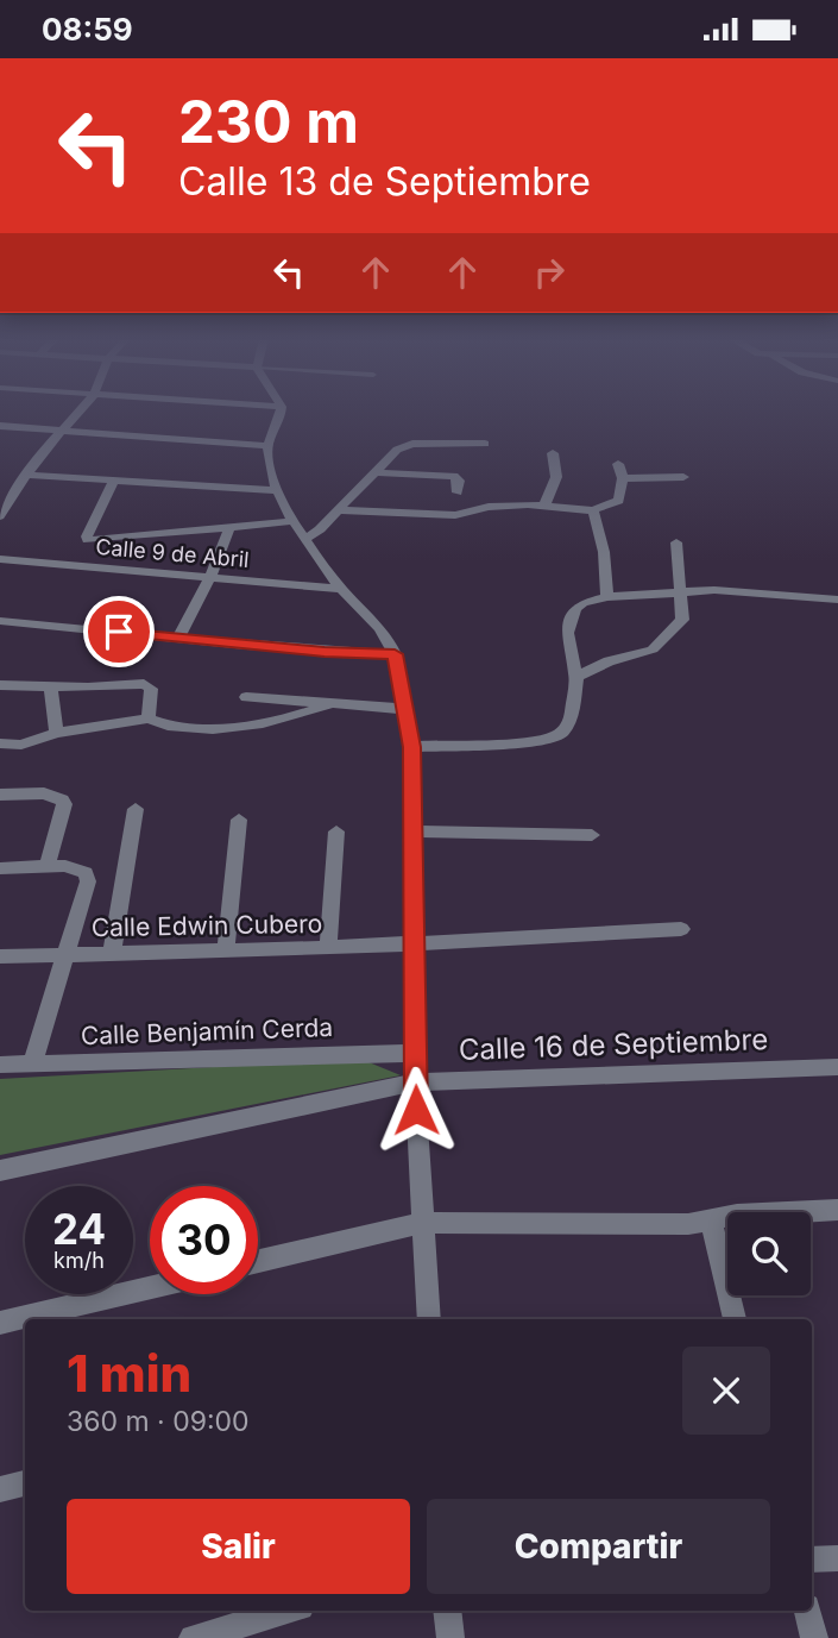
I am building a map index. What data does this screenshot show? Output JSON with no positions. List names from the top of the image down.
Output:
{
  "streets": {
    "street": [
      "Calle 9 de Abril",
      "Calle Edwin Cubero",
      "Calle Benjamín Cerda",
      "Calle 16 de Septiembre"
    ]
  },
  "page": {
    "status": "08:59",
    "turn": ["230 m", "Calle 13 de Septiembre"],
    "speed": "24 km/h",
    "limit": "30",
    "heading": ["1 min", "360 m · 09:00"],
    "buttons": ["Salir", "Compartir"]
  }
}
